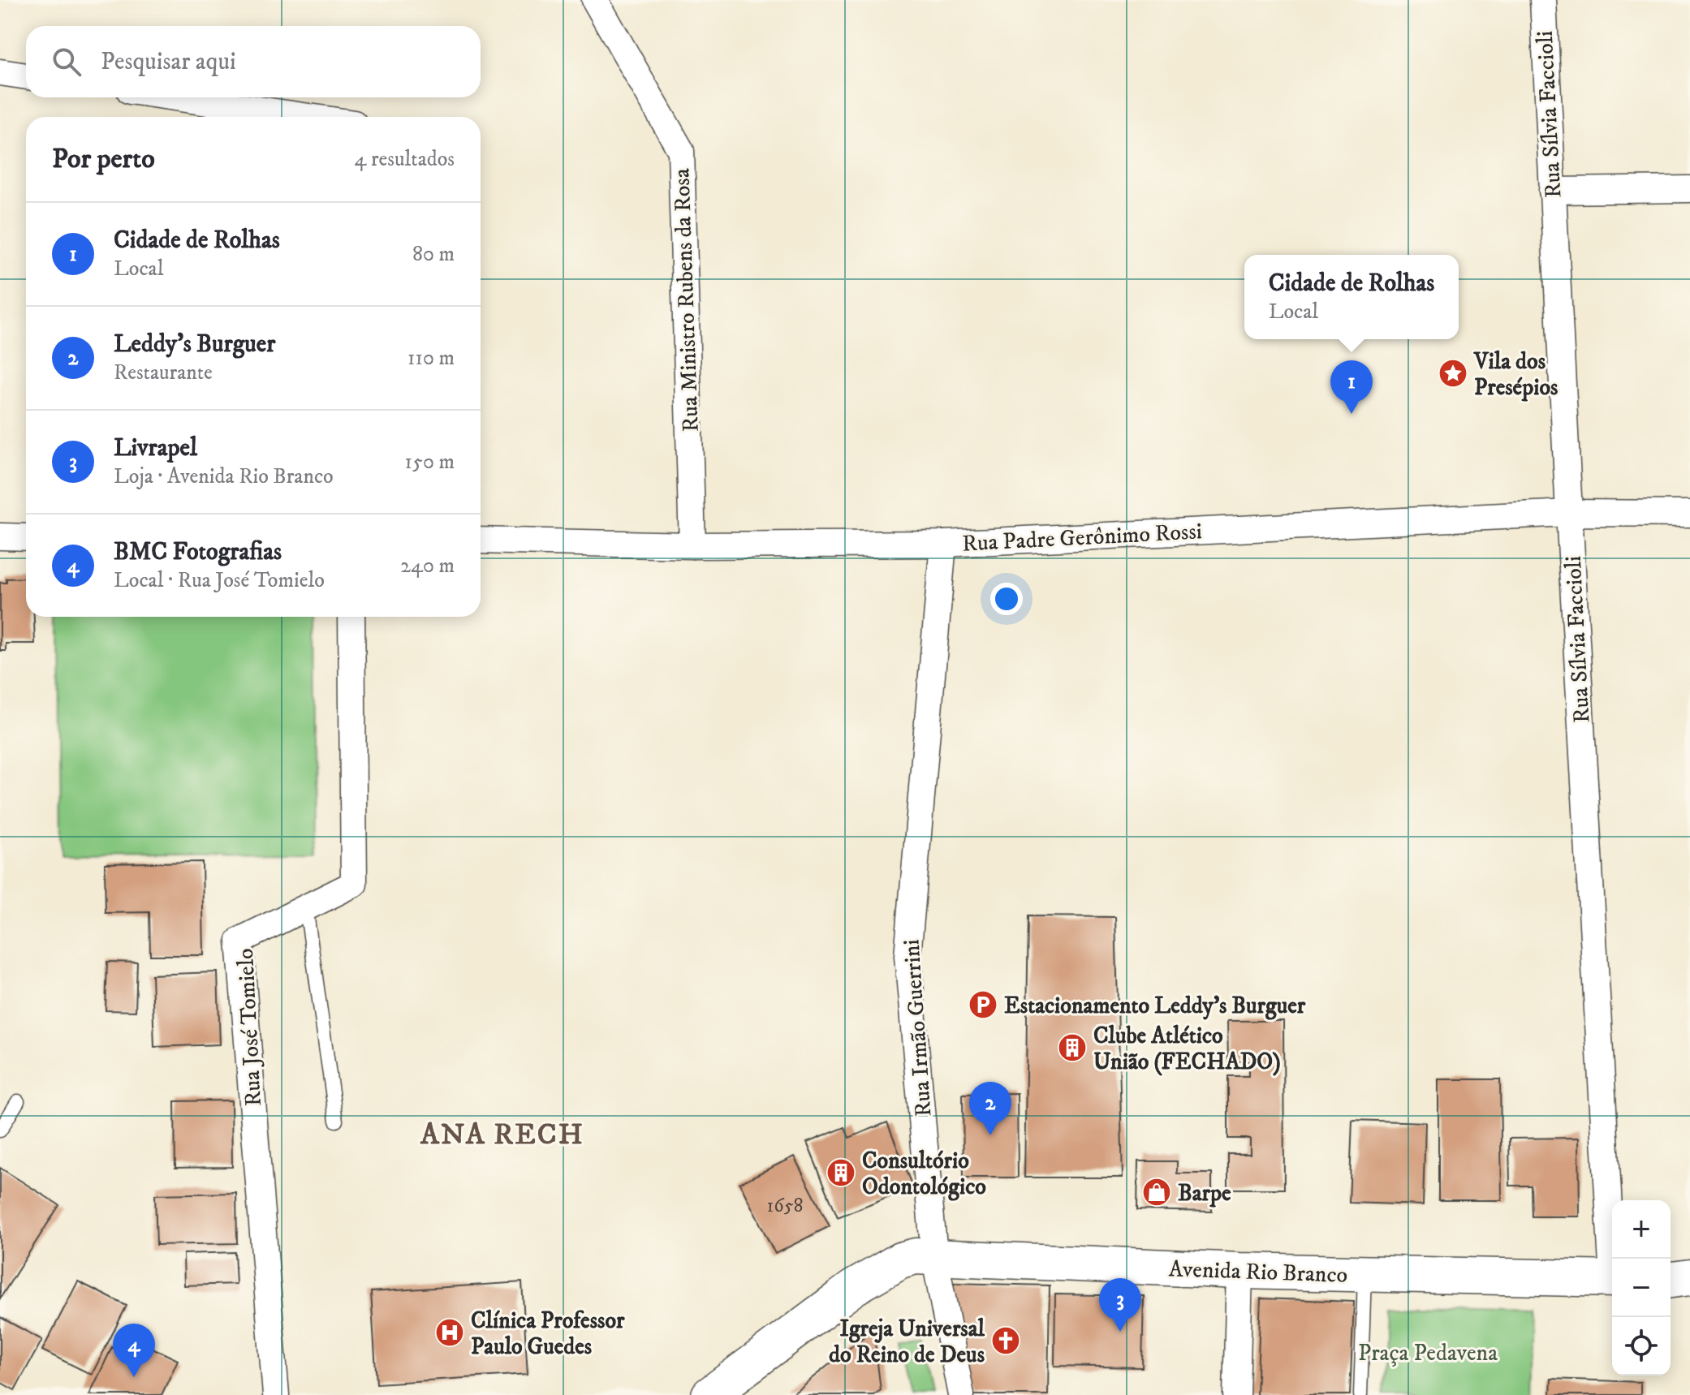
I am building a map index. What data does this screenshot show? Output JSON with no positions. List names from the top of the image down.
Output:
{
  "streets": {
    "main road": ["Avenida Rio Branco"],
    "street": [
      "Rua Sílvia Faccioli",
      "Rua Ministro Rubens da Rosa",
      "Rua Padre Gerônimo Rossi",
      "Rua José Tomielo",
      "Rua Irmão Guerrini"
    ]
  },
  "crossings": [
    ["Rua Sílvia Faccioli", "Rua Padre Gerônimo Rossi"],
    ["Rua Ministro Rubens da Rosa", "Rua Padre Gerônimo Rossi"],
    ["Rua Padre Gerônimo Rossi", "Rua Irmão Guerrini"],
    ["Rua Irmão Guerrini", "Avenida Rio Branco"]
  ],
  "districts": ["ANA RECH"],
  "parks": ["Praça Pedavena"],
  "places": {
    "place": ["Vila dos Presépios"],
    "parking": ["Estacionamento Leddy's Burguer"],
    "building": ["Clube Atlético União (FECHADO)", "Consultório Odontológico"],
    "shop": ["Barpe"],
    "hospital": ["Clínica Professor Paulo Guedes"],
    "church": ["Igreja Universal do Reino de Deus"]
  },
  "house_numbers": ["1658"],
  "page": {
    "search": "Pesquisar aqui",
    "heading": ["Por perto", "4 resultados"],
    "list": [
      {
        "mark": "1",
        "name": "Cidade de Rolhas",
        "note": "Local",
        "value": "80 m"
      },
      {
        "mark": "2",
        "name": "Leddy's Burguer",
        "note": "Restaurante",
        "value": "110 m"
      },
      {
        "mark": "3",
        "name": "Livrapel",
        "note": "Loja · Avenida Rio Branco",
        "value": "150 m"
      },
      {
        "mark": "4",
        "name": "BMC Fotografias",
        "note": "Local · Rua José Tomielo",
        "value": "240 m"
      }
    ],
    "popup": ["Cidade de Rolhas", "Local"],
    "pins": [
      "1",
      "2",
      "3",
      "4"
    ],
    "map_buttons": ["+", "−"]
  }
}
